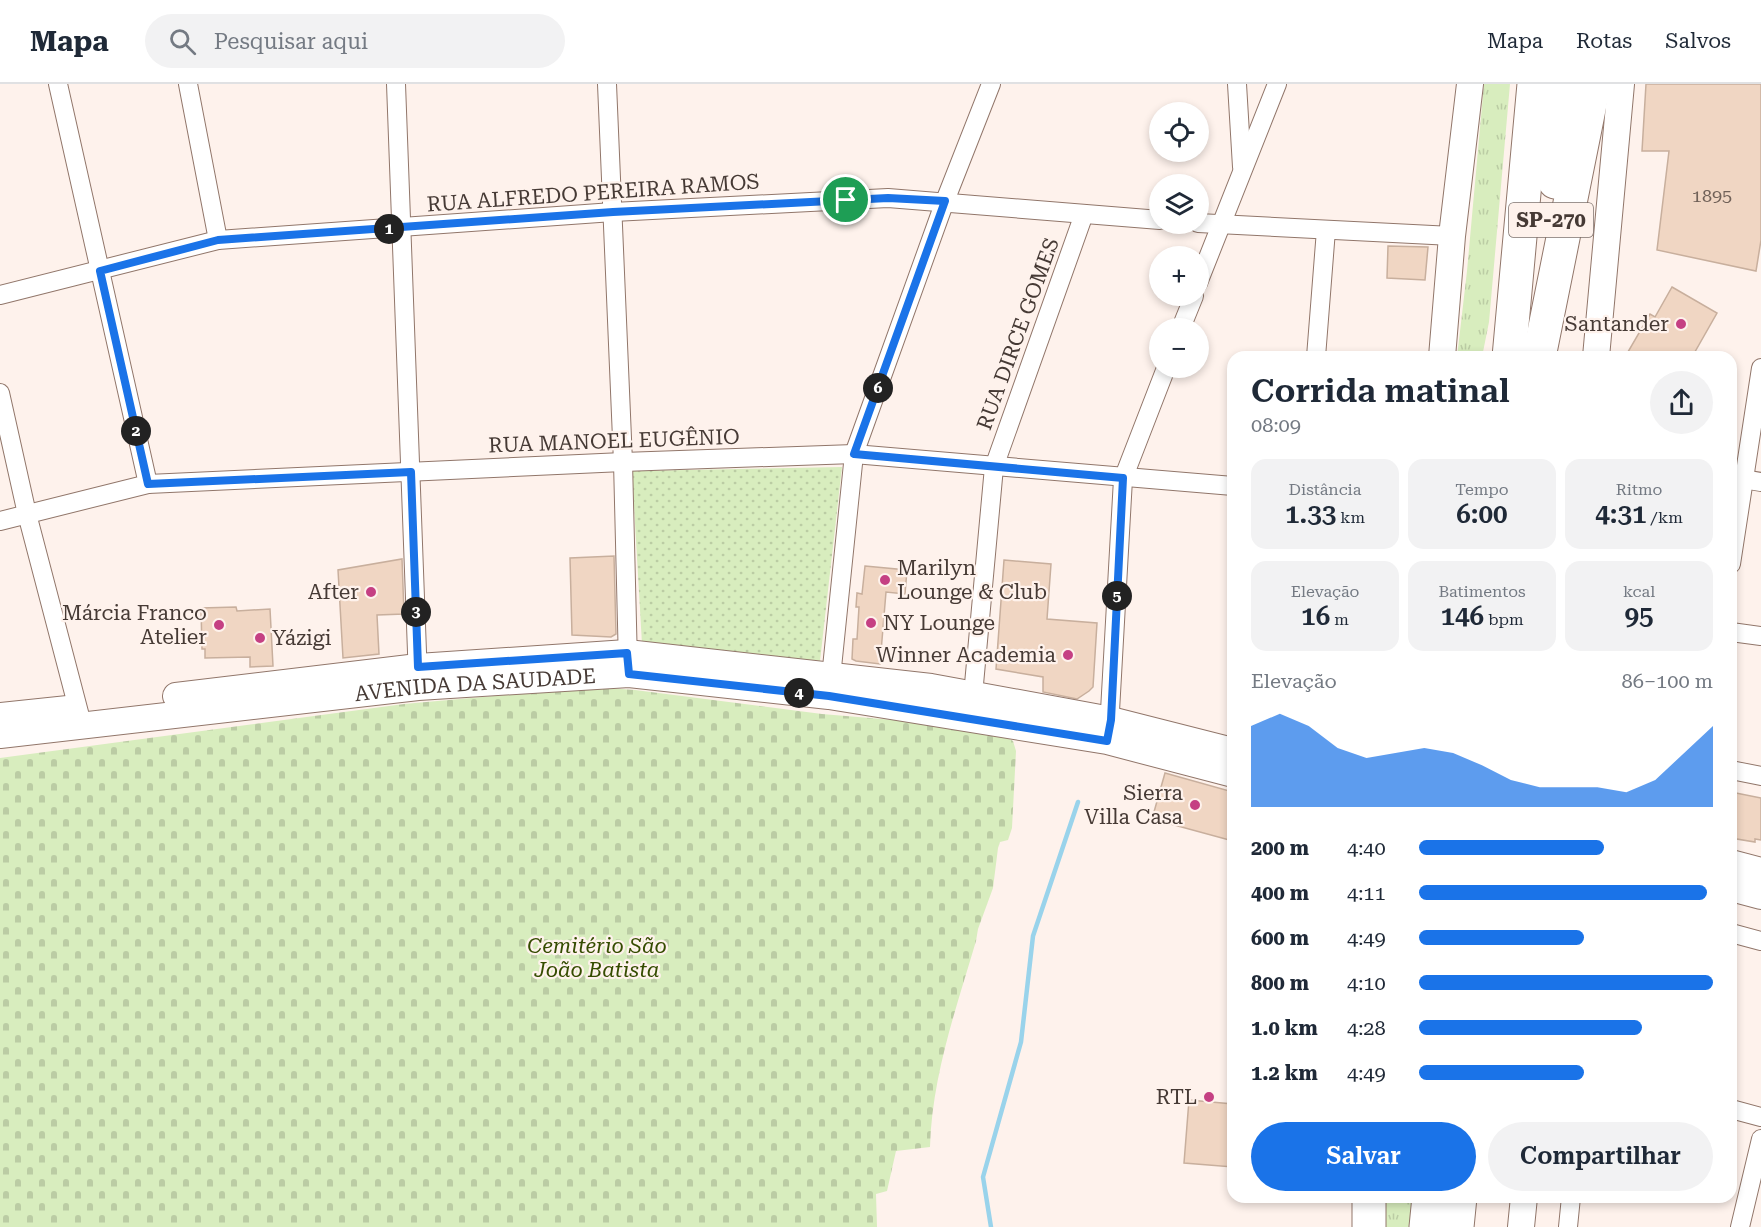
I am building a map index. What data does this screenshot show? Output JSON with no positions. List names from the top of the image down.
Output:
{
  "streets": {
    "highway": ["SP-270"],
    "street": [
      "RUA ALFREDO PEREIRA RAMOS",
      "RUA DIRCE GOMES",
      "RUA MANOEL EUGÊNIO",
      "AVENIDA DA SAUDADE"
    ]
  },
  "crossings": [
    ["RUA ALFREDO PEREIRA RAMOS", "RUA DIRCE GOMES"],
    ["RUA DIRCE GOMES", "RUA MANOEL EUGÊNIO"],
    ["RUA DIRCE GOMES", "AVENIDA DA SAUDADE"]
  ],
  "parks": ["Cemitério São João Batista"],
  "places": [
    "Santander",
    "Marilyn Lounge & Club",
    "After",
    "NY Lounge",
    "Márcia Franco Atelier",
    "Yázigi",
    "Winner Academia",
    "Sierra Villa Casa",
    "RTL"
  ],
  "house_numbers": ["1895"],
  "page": {
    "header": "Mapa",
    "search": "Pesquisar aqui",
    "nav": ["Mapa", "Rotas", "Salvos"],
    "map_buttons": ["+", "−"],
    "pins": [
      "1",
      "6",
      "2",
      "5",
      "3",
      "4"
    ],
    "heading": ["Corrida matinal", "08:09"],
    "stats": [
      ["Distância", "1.33 km"],
      ["Tempo", "6:00"],
      ["Ritmo", "4:31 /km"],
      ["Elevação", "16 m"],
      ["Batimentos", "146 bpm"],
      ["kcal", "95"]
    ],
    "chart": ["Elevação", "86–100 m"],
    "list": [
      {
        "name": "200 m",
        "note": "4:40"
      },
      {
        "name": "400 m",
        "note": "4:11"
      },
      {
        "name": "600 m",
        "note": "4:49"
      },
      {
        "name": "800 m",
        "note": "4:10"
      },
      {
        "name": "1.0 km",
        "note": "4:28"
      },
      {
        "name": "1.2 km",
        "note": "4:49"
      }
    ],
    "buttons": ["Salvar", "Compartilhar"]
  }
}
